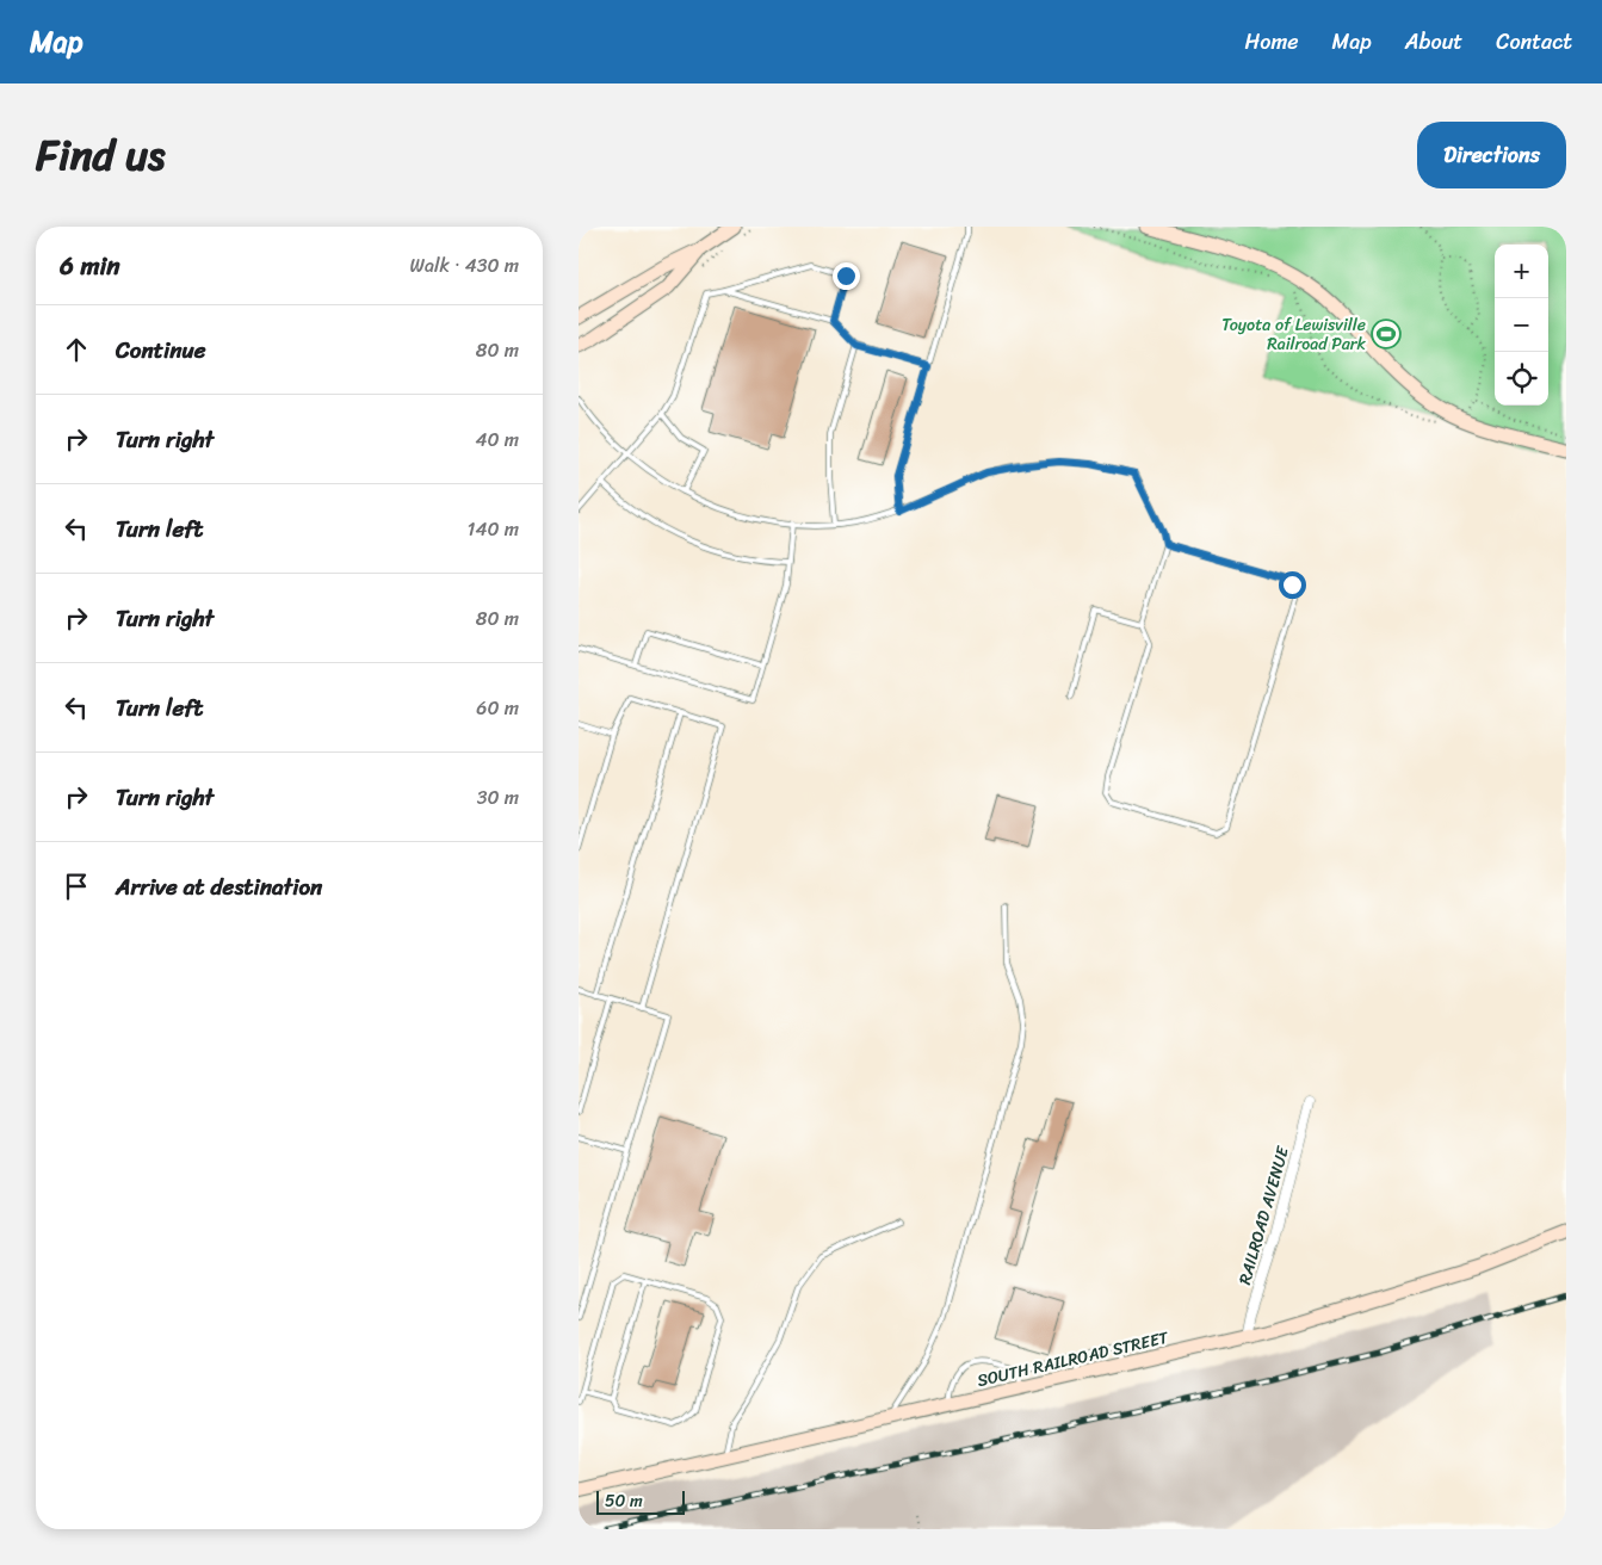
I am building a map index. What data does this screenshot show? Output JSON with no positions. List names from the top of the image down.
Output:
{
  "streets": {
    "street": ["RAILROAD AVENUE", "SOUTH RAILROAD STREET"]
  },
  "crossings": [
    ["RAILROAD AVENUE", "SOUTH RAILROAD STREET"]
  ],
  "places": {
    "sports": ["Toyota of Lewisville Railroad Park"]
  },
  "scale_bar": "50 m",
  "page": {
    "header": "Map",
    "nav": [
      "Home",
      "Map",
      "About",
      "Contact"
    ],
    "title": "Find us",
    "buttons": "Directions",
    "heading": ["6 min", "Walk · 430 m"],
    "map_buttons": ["+", "−"],
    "list": [
      ["Continue", "80 m"],
      ["Turn right", "40 m"],
      ["Turn left", "140 m"],
      ["Turn right", "80 m"],
      ["Turn left", "60 m"],
      ["Turn right", "30 m"],
      "Arrive at destination"
    ],
    "scale": "50 m"
  }
}
